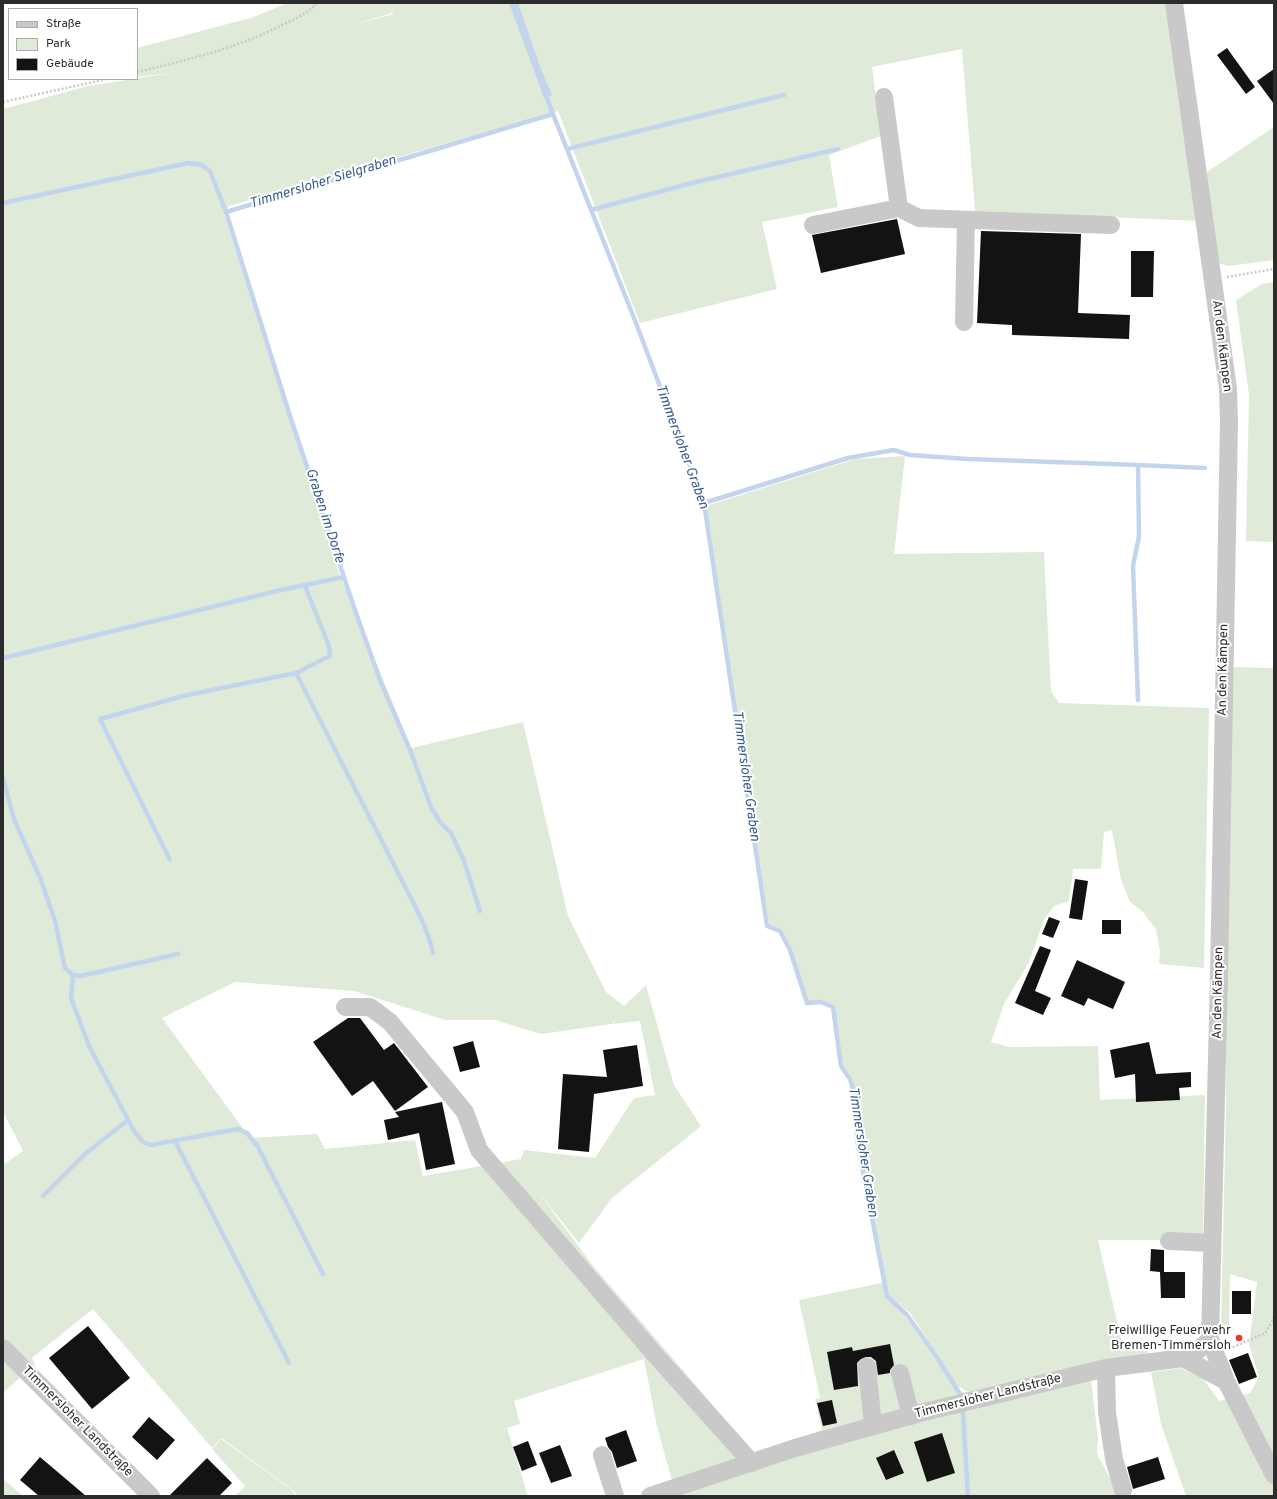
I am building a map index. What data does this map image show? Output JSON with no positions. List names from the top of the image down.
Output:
{
  "streets": {
    "street": ["An den Kämpen", "Timmersloher Landstraße"]
  },
  "water": ["Timmersloher Sielgraben", "Timmersloher Graben", "Graben im Dorfe"],
  "places": ["Freiwillige Feuerwehr Bremen-Timmersloh"],
  "legend": ["Straße", "Park", "Gebäude"]
}
